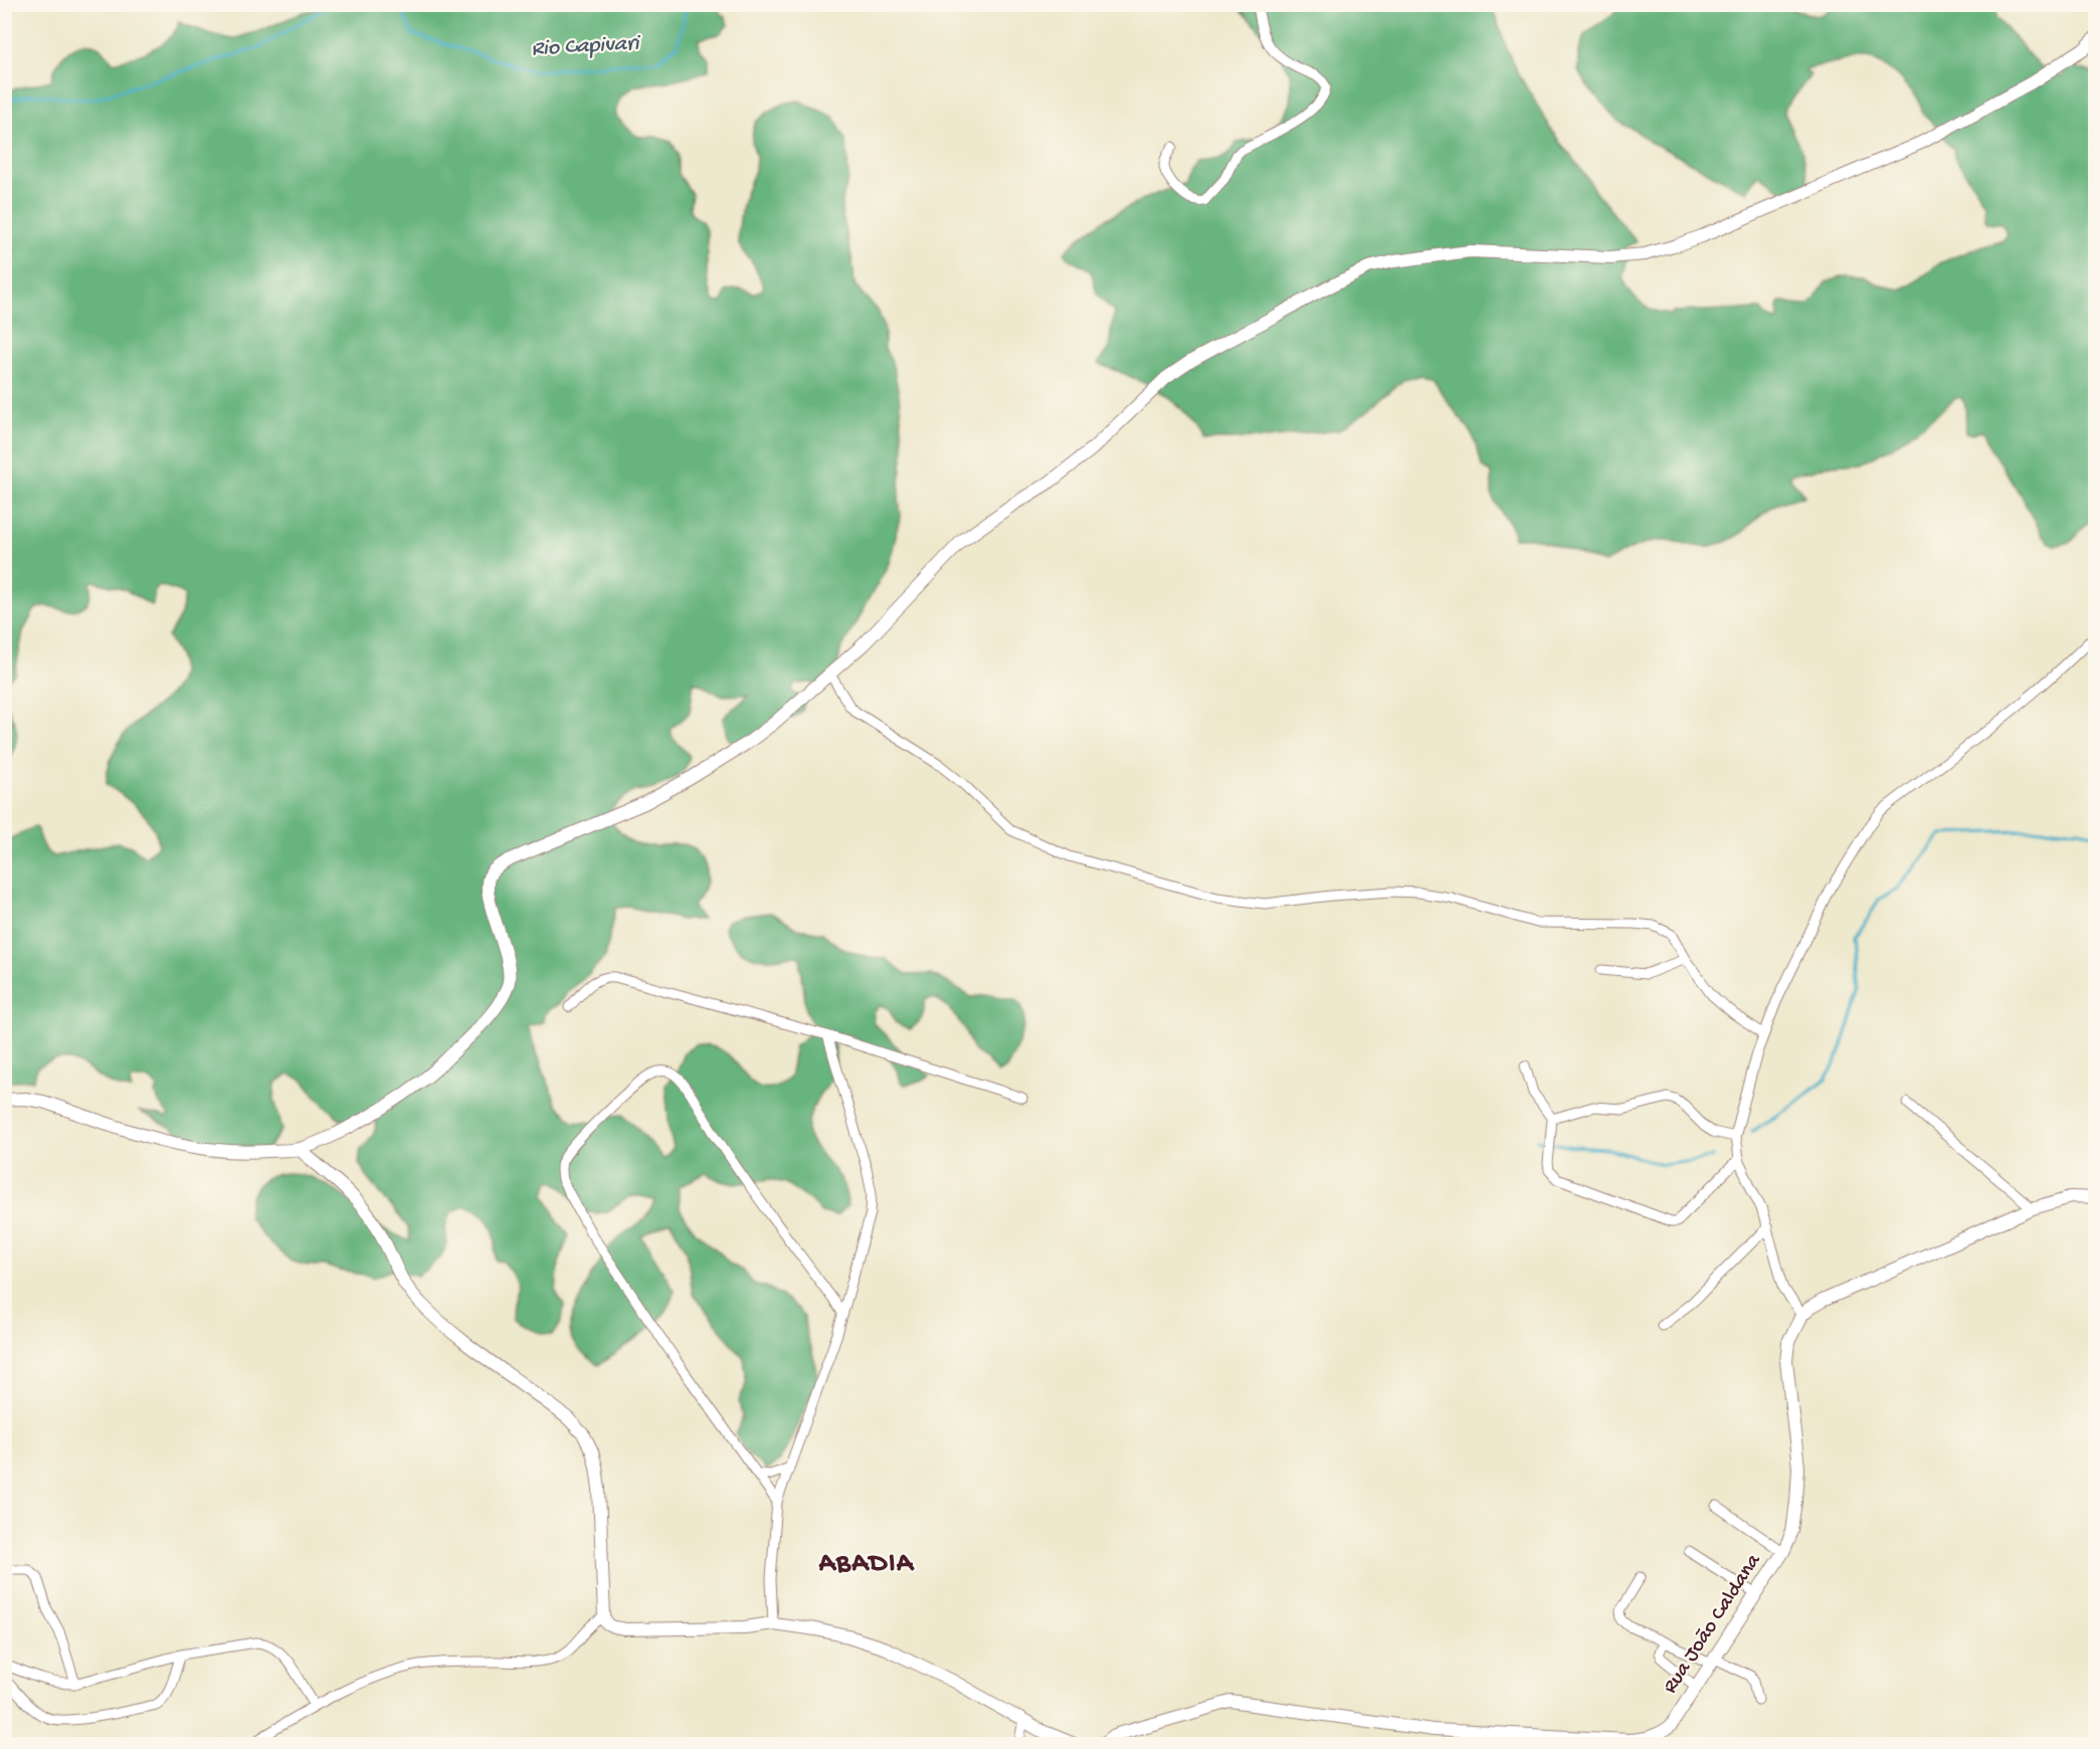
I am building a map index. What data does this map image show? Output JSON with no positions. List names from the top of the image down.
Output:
{
  "streets": {
    "street": ["Rua João Caldana"]
  },
  "districts": ["ABADIA"],
  "water": ["Rio Capivari"]
}
